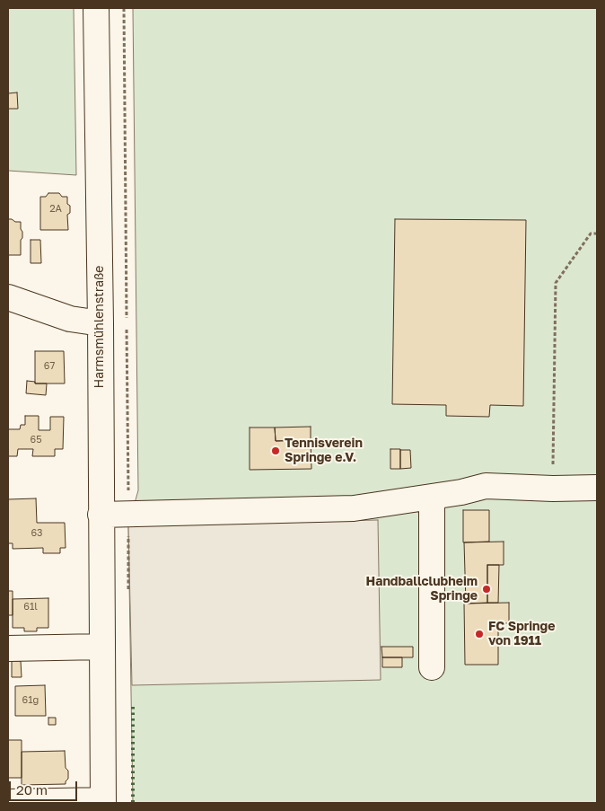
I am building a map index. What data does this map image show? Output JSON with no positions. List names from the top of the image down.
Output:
{
  "streets": {
    "street": ["Harmsmühlenstraße"]
  },
  "places": ["Tennisverein Springe e.V.", "Handballclubheim Springe", "FC Springe von 1911"],
  "house_numbers": [
    "2A",
    "67",
    "65",
    "63",
    "61l",
    "61g"
  ],
  "scale_bar": "20 m"
}
